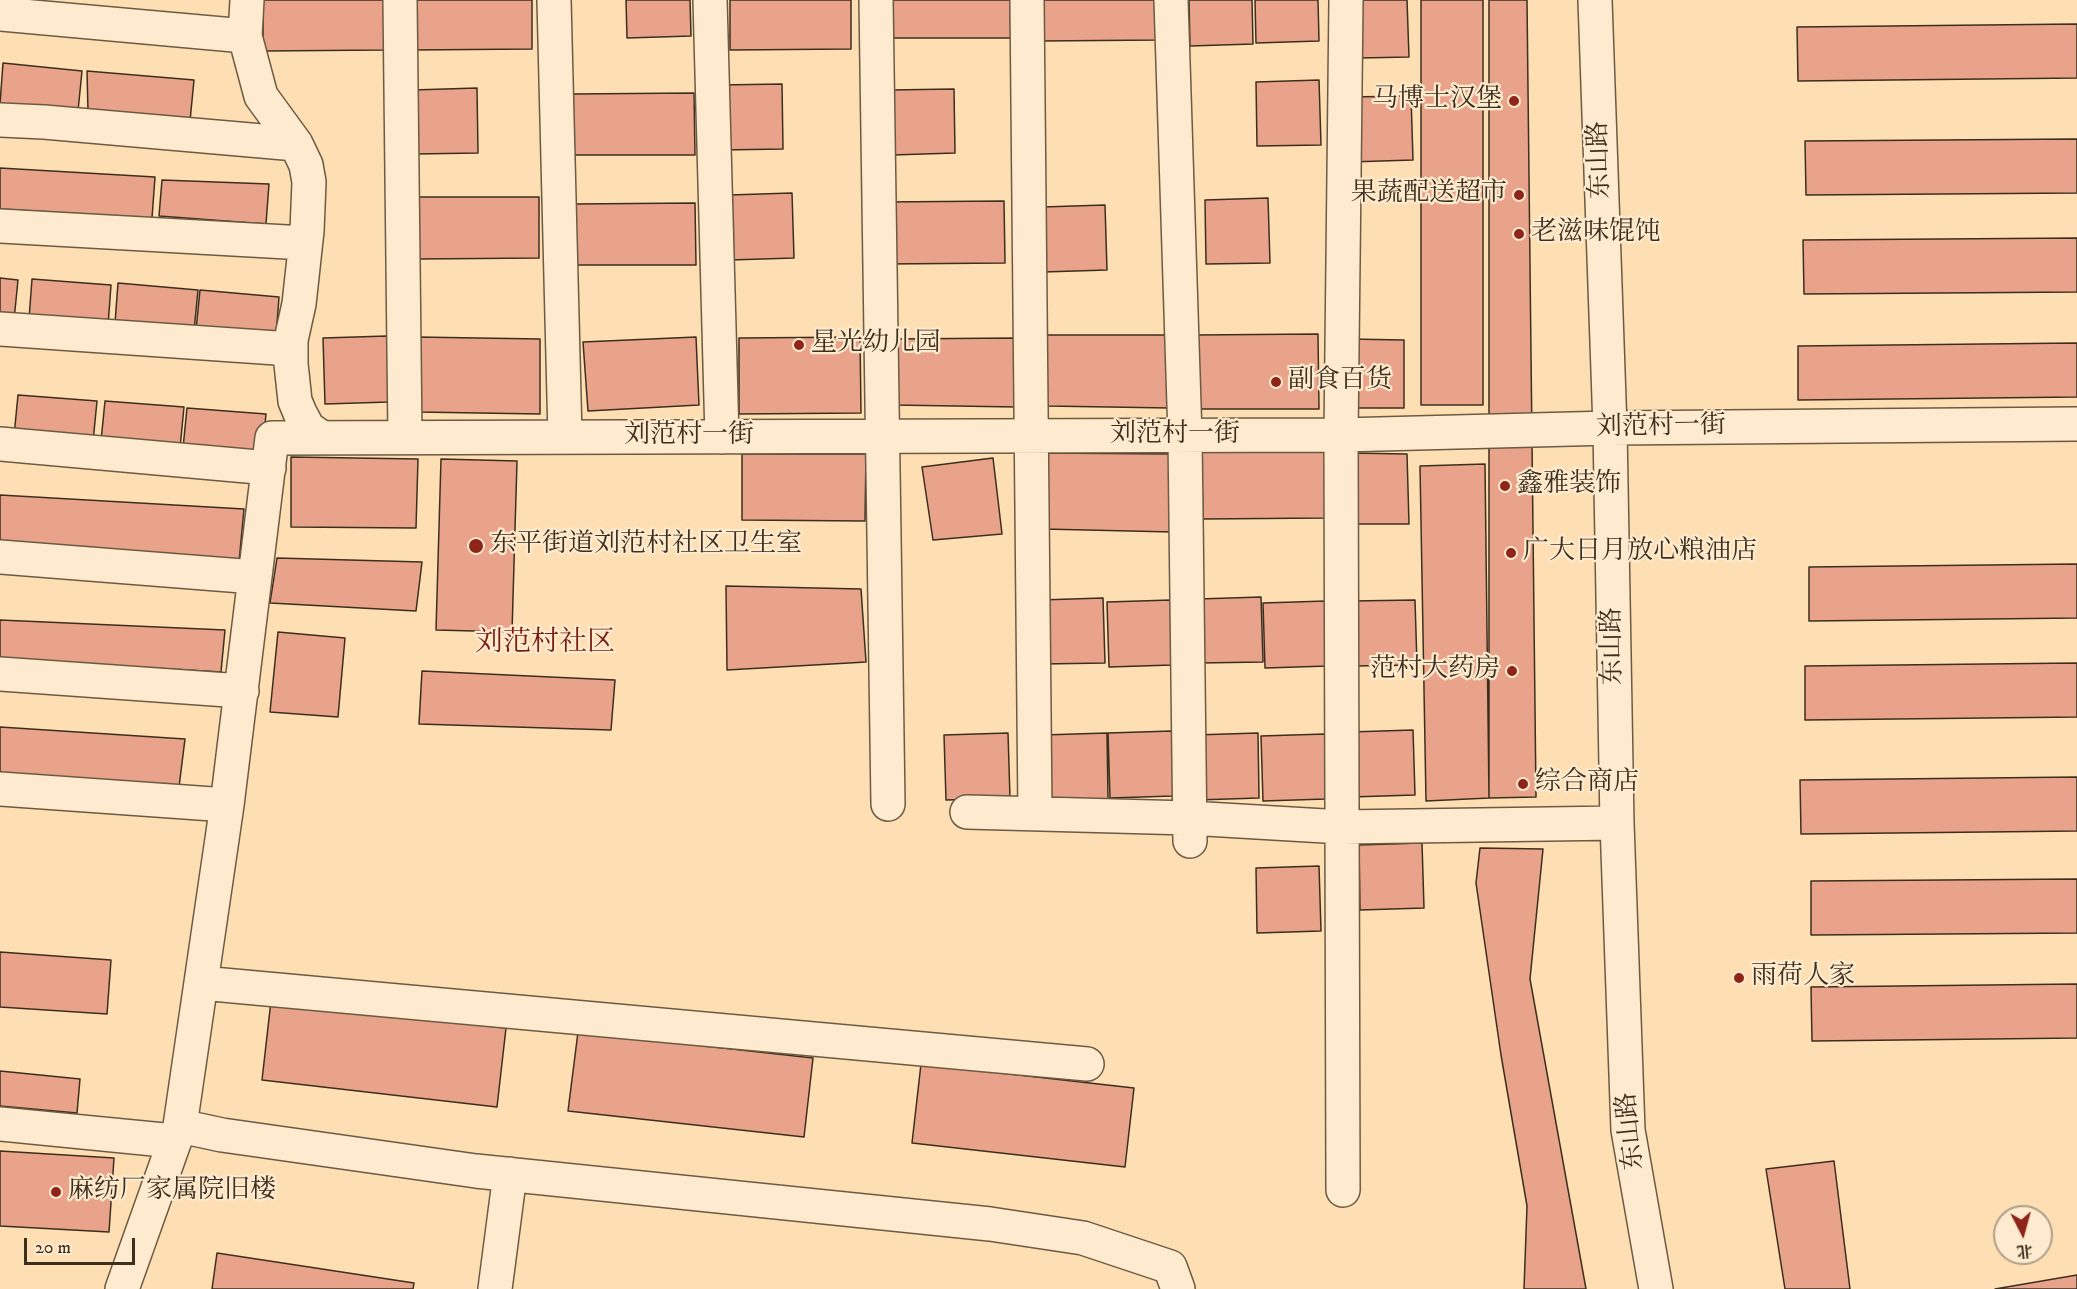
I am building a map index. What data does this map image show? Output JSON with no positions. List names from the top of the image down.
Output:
{
  "streets": {
    "street": ["东山路", "刘范村一街"]
  },
  "crossings": [
    ["东山路", "刘范村一街"]
  ],
  "districts": ["刘范村社区"],
  "places": [
    "马博士汉堡",
    "果蔬配送超市",
    "老滋味馄饨",
    "星光幼儿园",
    "副食百货",
    "鑫雅装饰",
    "东平街道刘范村社区卫生室",
    "广大日月放心粮油店",
    "范村大药房",
    "综合商店",
    "雨荷人家",
    "麻纺厂家属院旧楼"
  ],
  "scale_bar": "20 m",
  "north": "bottom"
}
